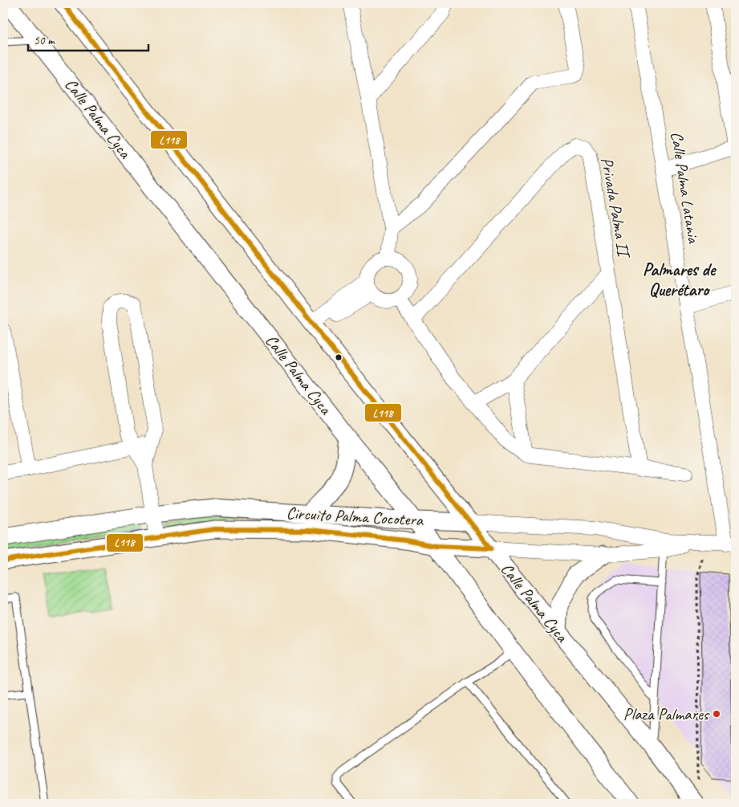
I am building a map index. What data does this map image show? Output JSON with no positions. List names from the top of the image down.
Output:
{
  "streets": {
    "street": [
      "Calle Palma Cyca",
      "Calle Palma Latania",
      "Privada Palma II",
      "Circuito Palma Cocotera"
    ]
  },
  "crossings": [
    ["Calle Palma Cyca", "Circuito Palma Cocotera"],
    ["Calle Palma Latania", "Circuito Palma Cocotera"]
  ],
  "districts": ["Palmares de Querétaro"],
  "places": ["Plaza Palmares"],
  "lines": ["transit line L118"],
  "scale_bar": "50 m"
}
